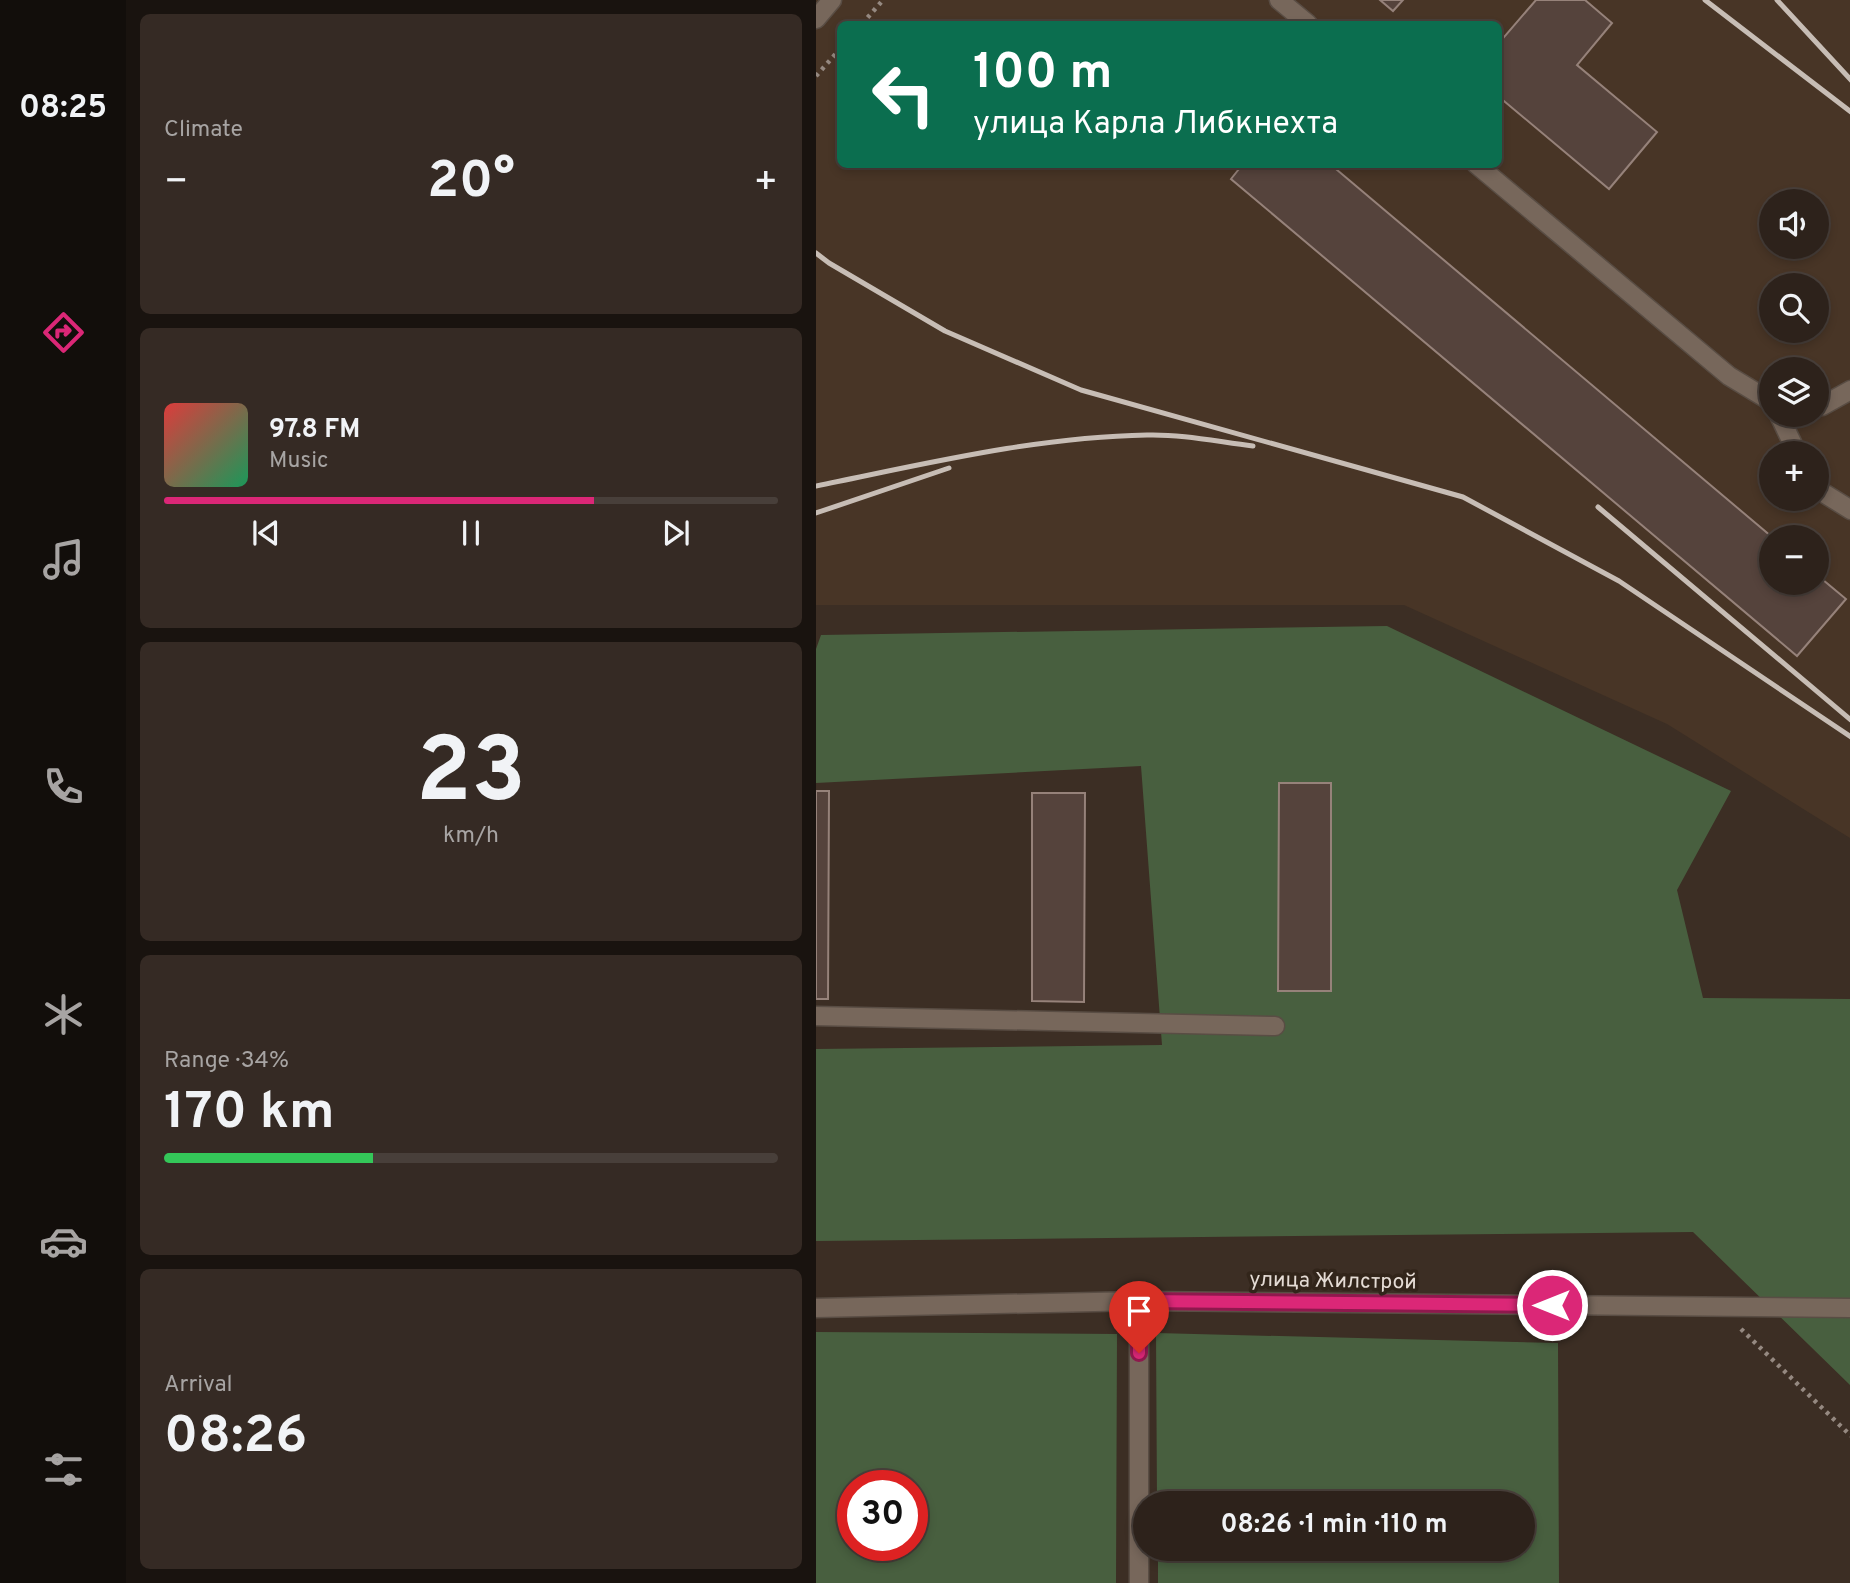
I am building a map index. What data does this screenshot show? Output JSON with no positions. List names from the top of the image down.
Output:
{
  "streets": {
    "street": ["улица Жилстрой"]
  },
  "page": {
    "tabs": "08:25",
    "tile": [
      "Climate",
      ["23", "km/h"],
      ["Range · 34%", "170 km"],
      ["Arrival", "08:26"]
    ],
    "turn": ["100 m", "улица Карла Либкнехта"],
    "heat": ["−", "20°", "+"],
    "map_buttons": ["+", "−"],
    "song": ["97.8 FM", "Music"],
    "limit": "30",
    "trip": "08:26 · 1 min · 110 m"
  }
}
